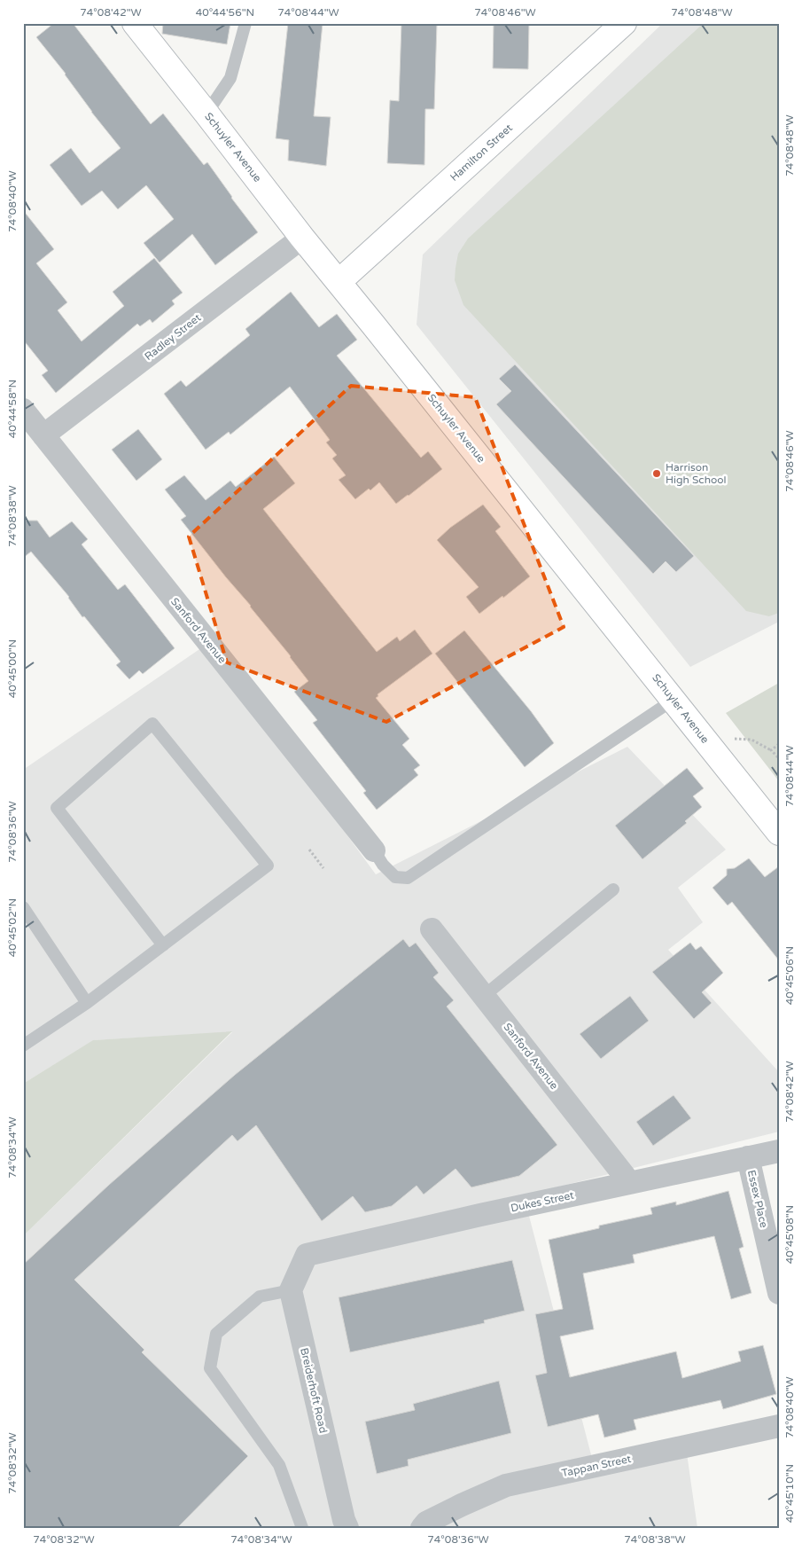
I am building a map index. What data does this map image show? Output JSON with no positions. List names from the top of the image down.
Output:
{
  "streets": {
    "main road": ["Schuyler Avenue", "Hamilton Street"],
    "street": [
      "Radley Street",
      "Sanford Avenue",
      "Essex Place",
      "Dukes Street",
      "Breiderhoft Road",
      "Tappan Street"
    ]
  },
  "crossings": [
    ["Schuyler Avenue", "Hamilton Street"],
    ["Schuyler Avenue", "Radley Street"],
    ["Radley Street", "Sanford Avenue"],
    ["Sanford Avenue", "Dukes Street"],
    ["Essex Place", "Dukes Street"],
    ["Dukes Street", "Breiderhoft Road"]
  ],
  "places": ["Harrison High School"],
  "coordinates": [
    "74°08'42\"W",
    "40°44'56\"N",
    "74°08'44\"W",
    "74°08'46\"W",
    "74°08'48\"W",
    "74°08'40\"W",
    "40°44'58\"N",
    "74°08'38\"W",
    "40°45'00\"N",
    "74°08'36\"W",
    "40°45'02\"N",
    "40°45'06\"N",
    "74°08'34\"W",
    "40°45'08\"N",
    "74°08'32\"W",
    "40°45'10\"N"
  ]
}
